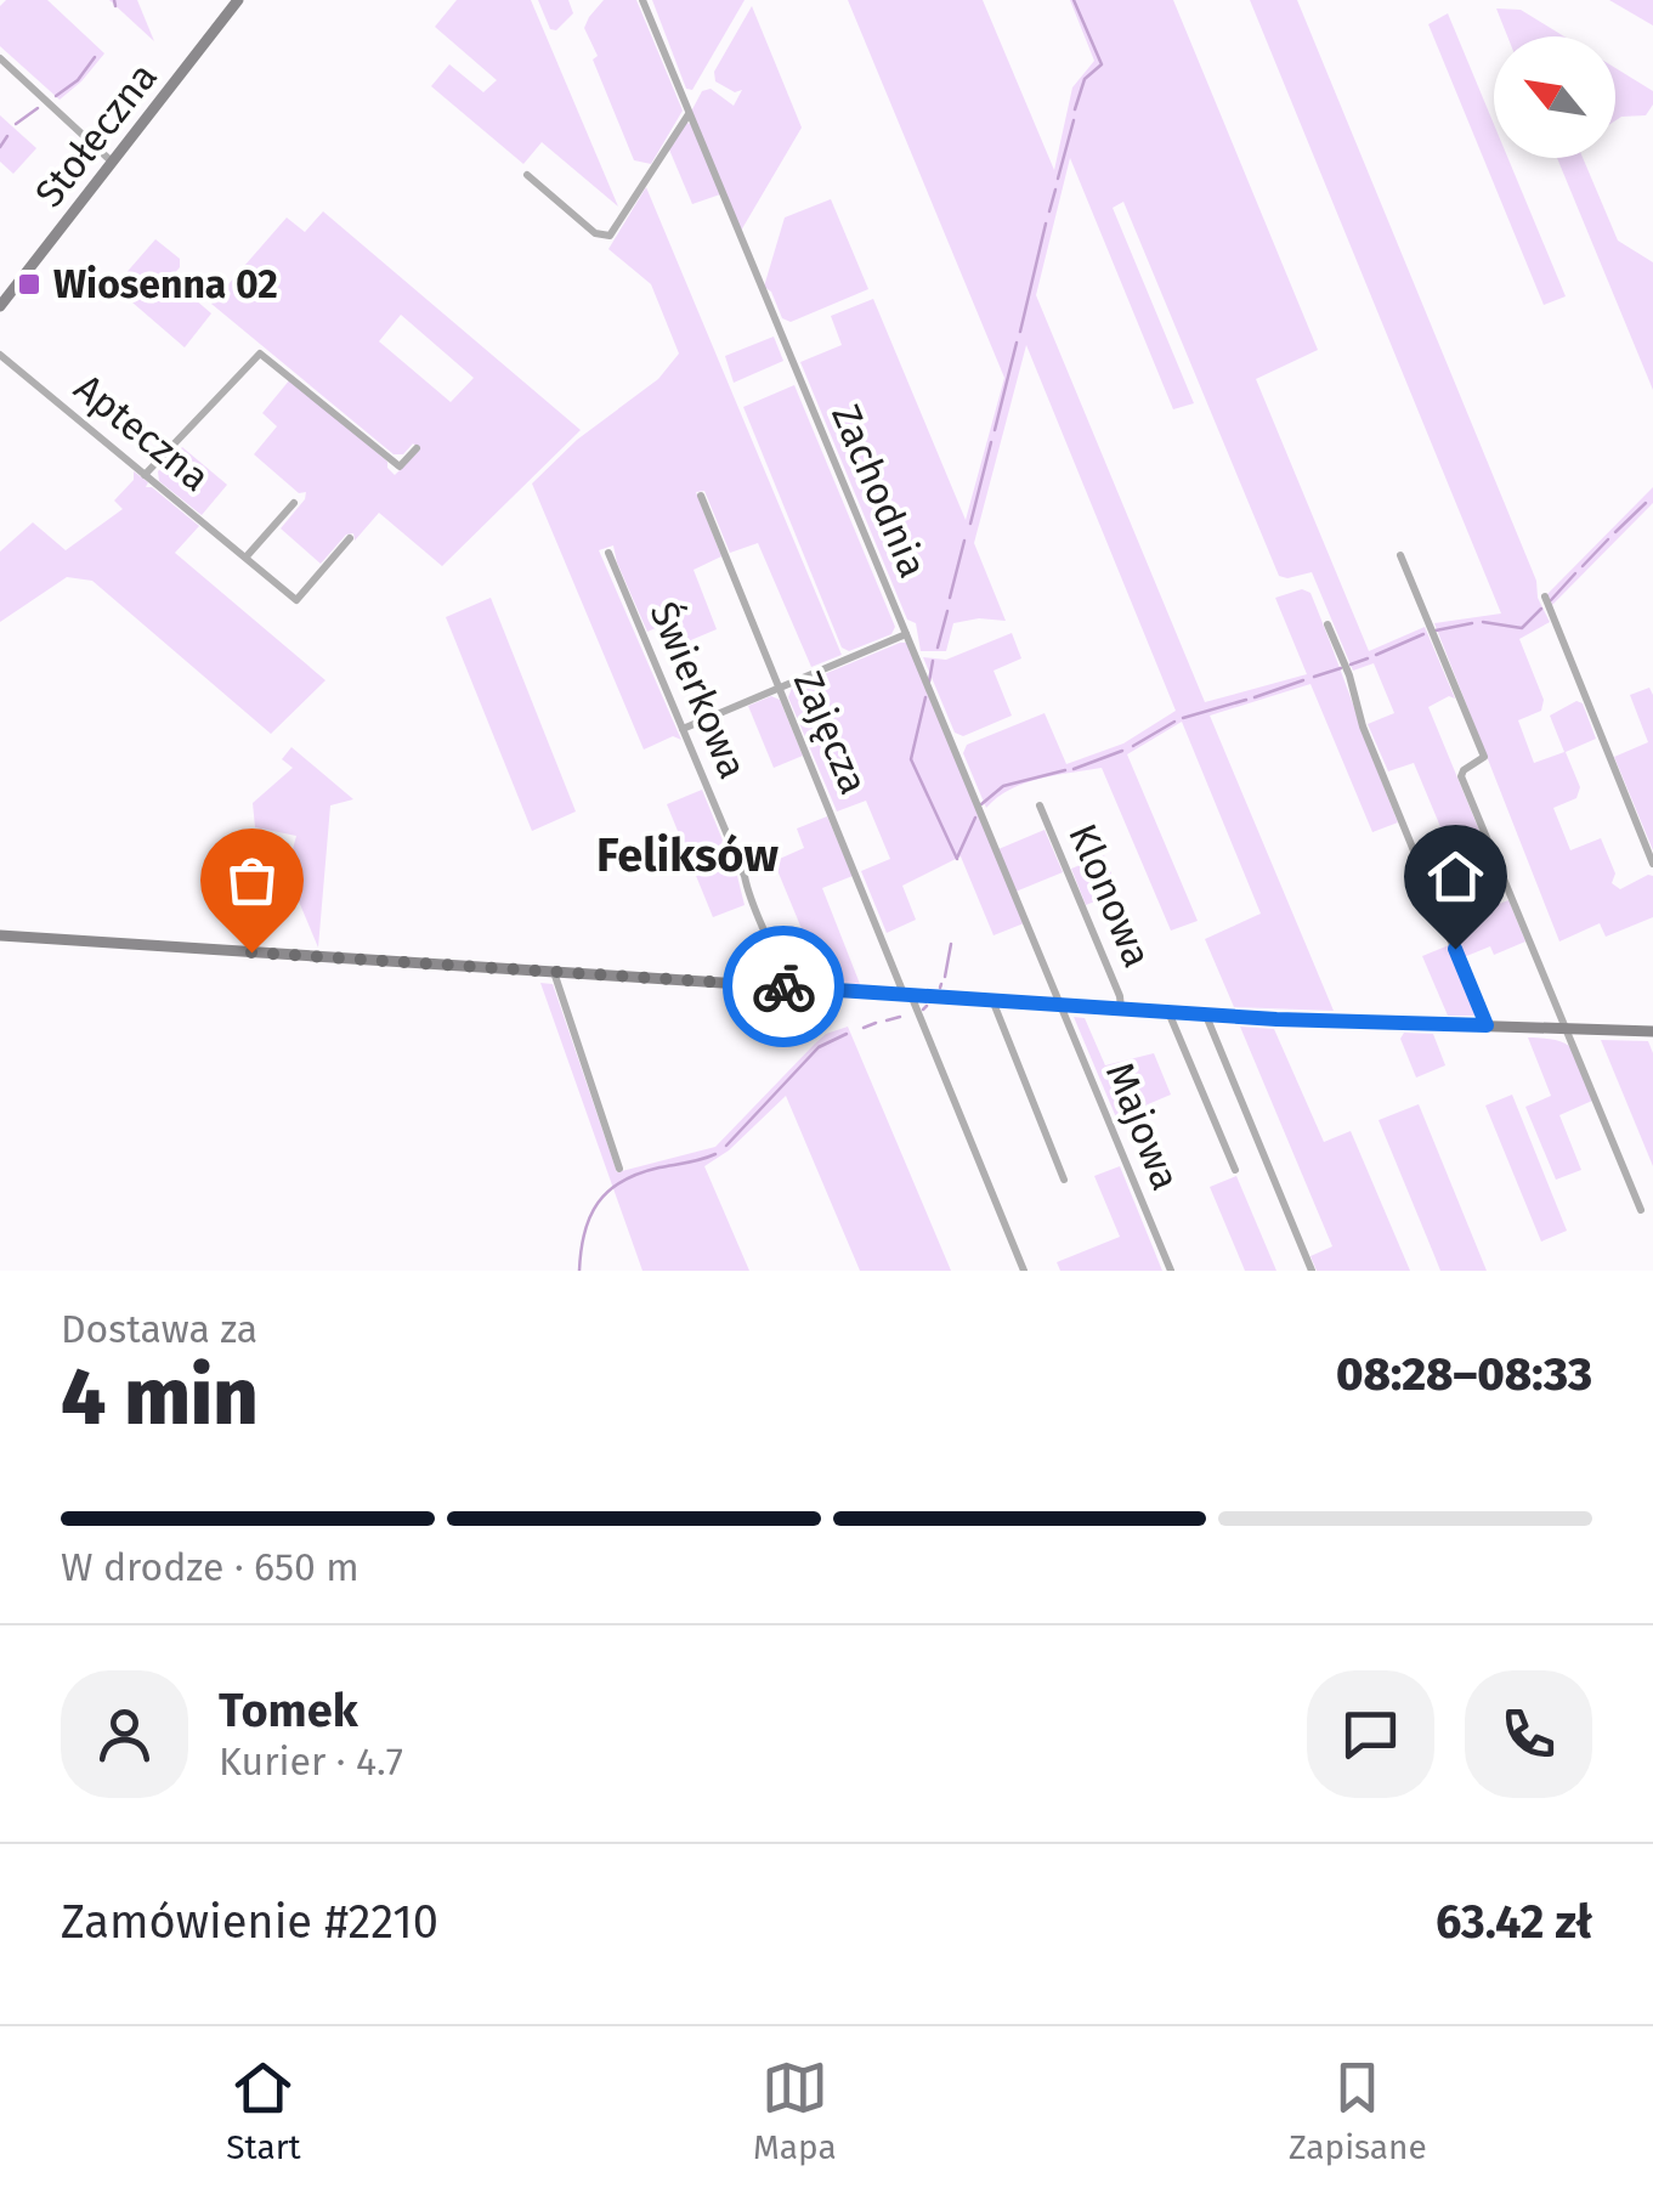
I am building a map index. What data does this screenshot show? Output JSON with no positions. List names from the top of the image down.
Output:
{
  "streets": {
    "main road": ["Stołeczna"],
    "street": [
      "Apteczna",
      "Zachodnia",
      "Świerkowa",
      "Zajęcza",
      "Klonowa",
      "Majowa"
    ]
  },
  "crossings": [
    ["Zachodnia", "Majowa"]
  ],
  "districts": ["Feliksów"],
  "places": {
    "transit": ["Wiosenna 02"]
  },
  "north": "top left",
  "page": {
    "heading": ["4 min", "Dostawa za", "08:28–08:33"],
    "panel": [
      "Tomek",
      "Kurier · 4.7",
      "Zamówienie #2210",
      "63.42 zł"
    ],
    "bar": "W drodze · 650 m",
    "tabs": ["Start", "Mapa", "Zapisane"]
  }
}
